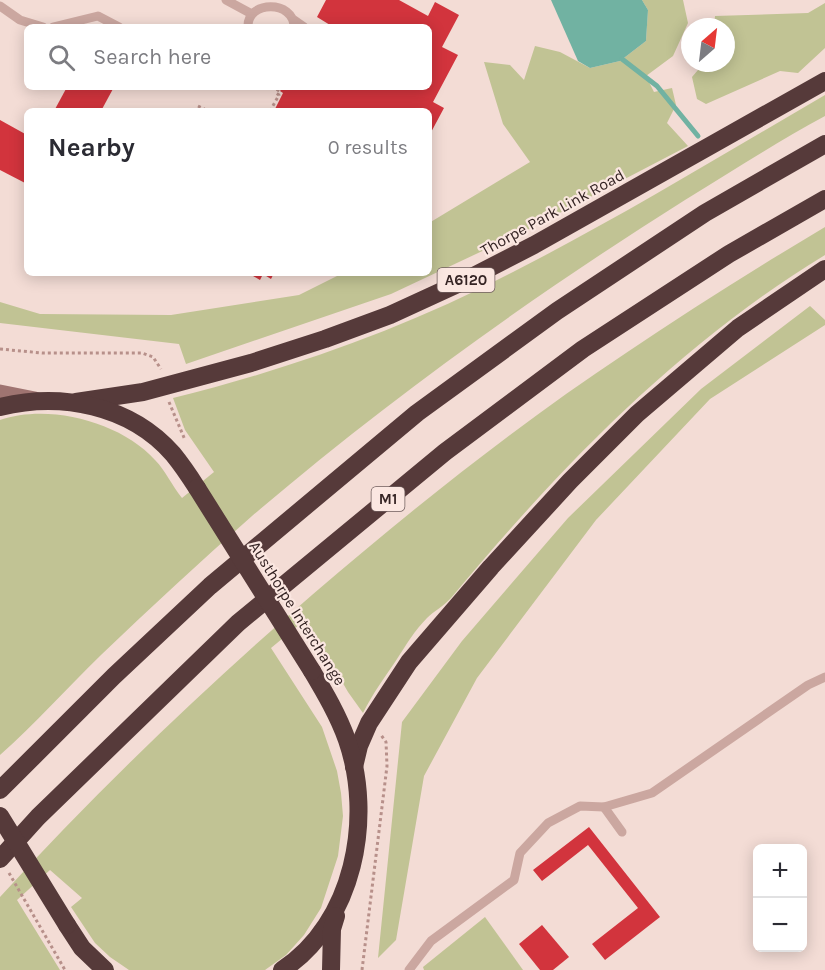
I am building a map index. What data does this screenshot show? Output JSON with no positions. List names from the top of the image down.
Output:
{
  "streets": {
    "highway": [
      "Thorpe Park Link Road",
      "A6120",
      "M1",
      "Austhorpe Interchange"
    ]
  },
  "crossings": [
    ["Thorpe Park Link Road", "Austhorpe Interchange"]
  ],
  "north": "top right",
  "page": {
    "search": "Search here",
    "heading": ["Nearby", "0 results"],
    "map_buttons": ["+", "−"]
  }
}
